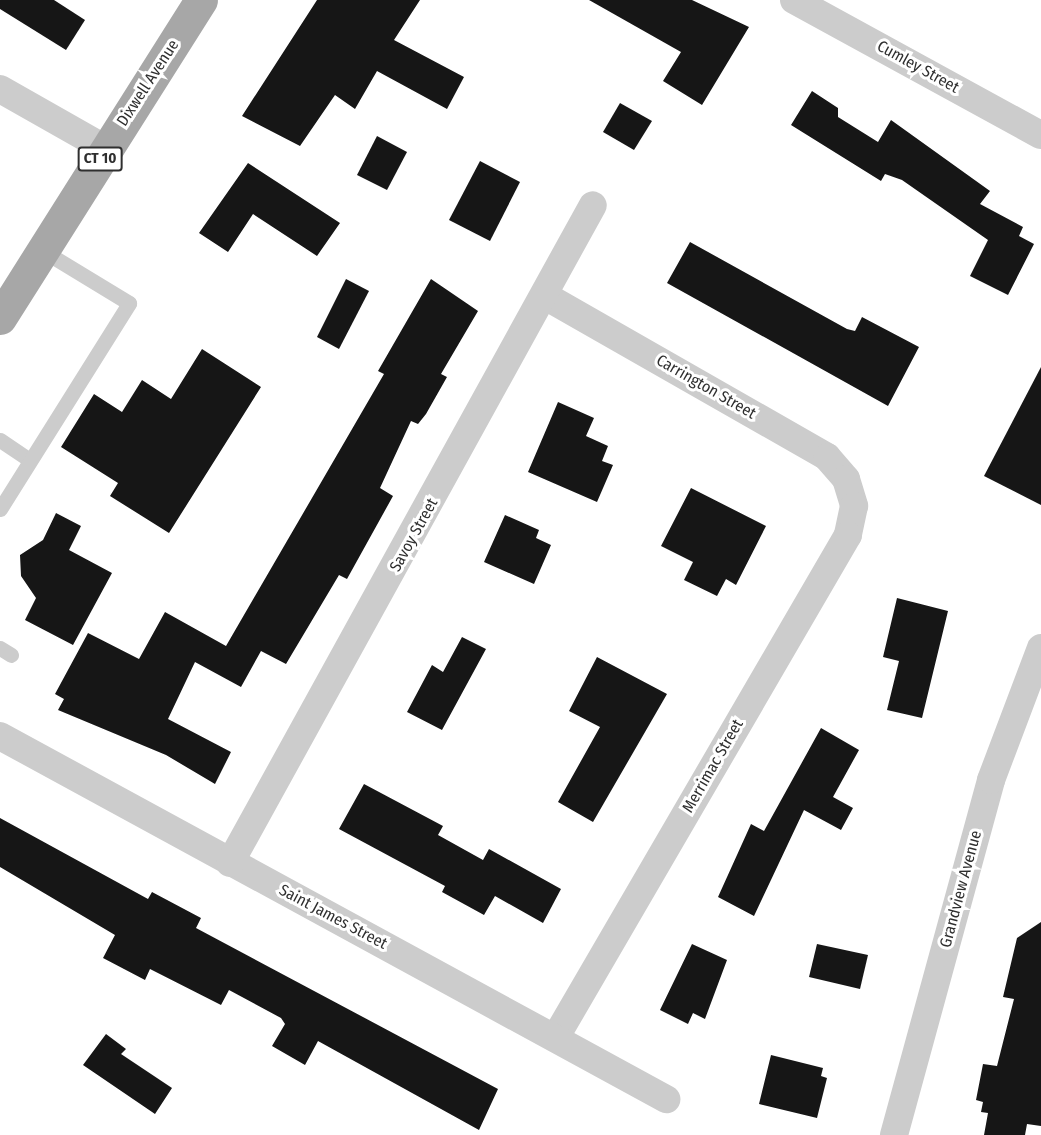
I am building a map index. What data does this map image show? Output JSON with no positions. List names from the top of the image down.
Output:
{
  "streets": {
    "main road": ["Dixwell Avenue", "CT 10"],
    "street": [
      "Cumley Street",
      "Carrington Street",
      "Savoy Street",
      "Merrimac Street",
      "Grandview Avenue",
      "Saint James Street"
    ]
  },
  "crossings": [
    ["Carrington Street", "Savoy Street"],
    ["Carrington Street", "Merrimac Street"],
    ["Savoy Street", "Saint James Street"],
    ["Merrimac Street", "Saint James Street"]
  ]
}
